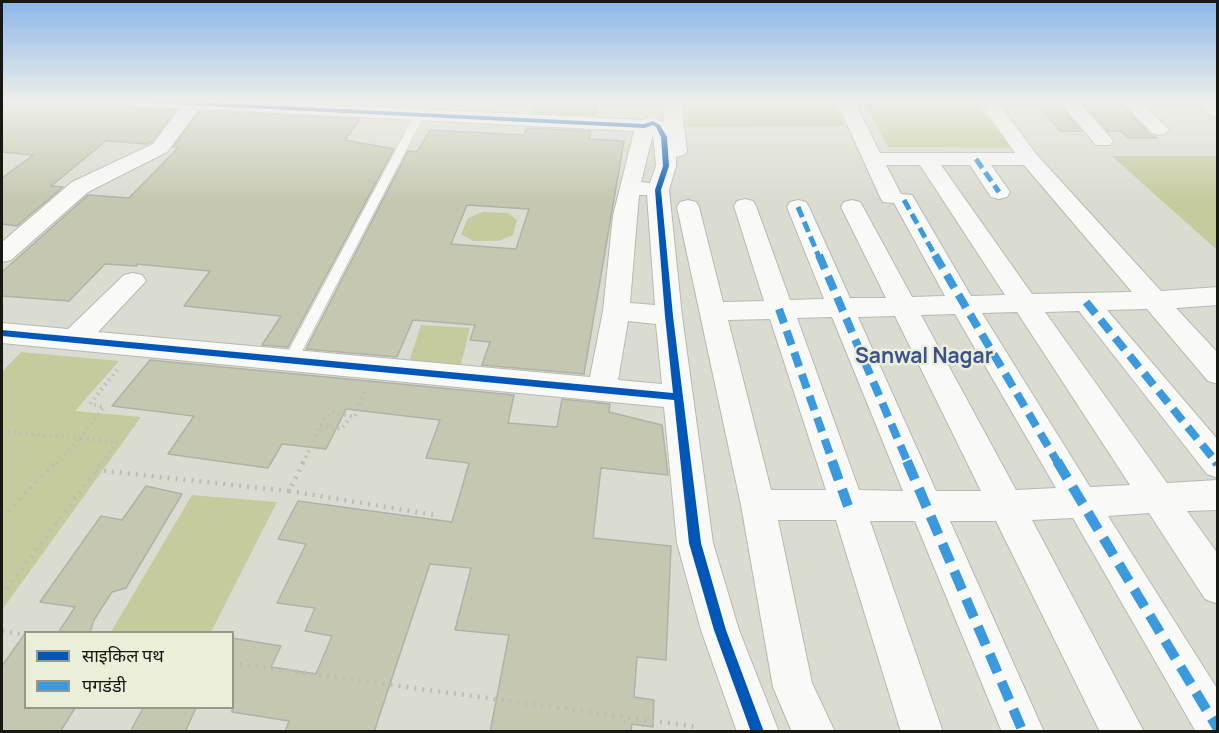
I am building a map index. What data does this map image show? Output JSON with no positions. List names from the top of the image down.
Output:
{
  "districts": ["Sanwal Nagar"],
  "legend": ["साइकिल पथ", "पगडंडी"]
}
